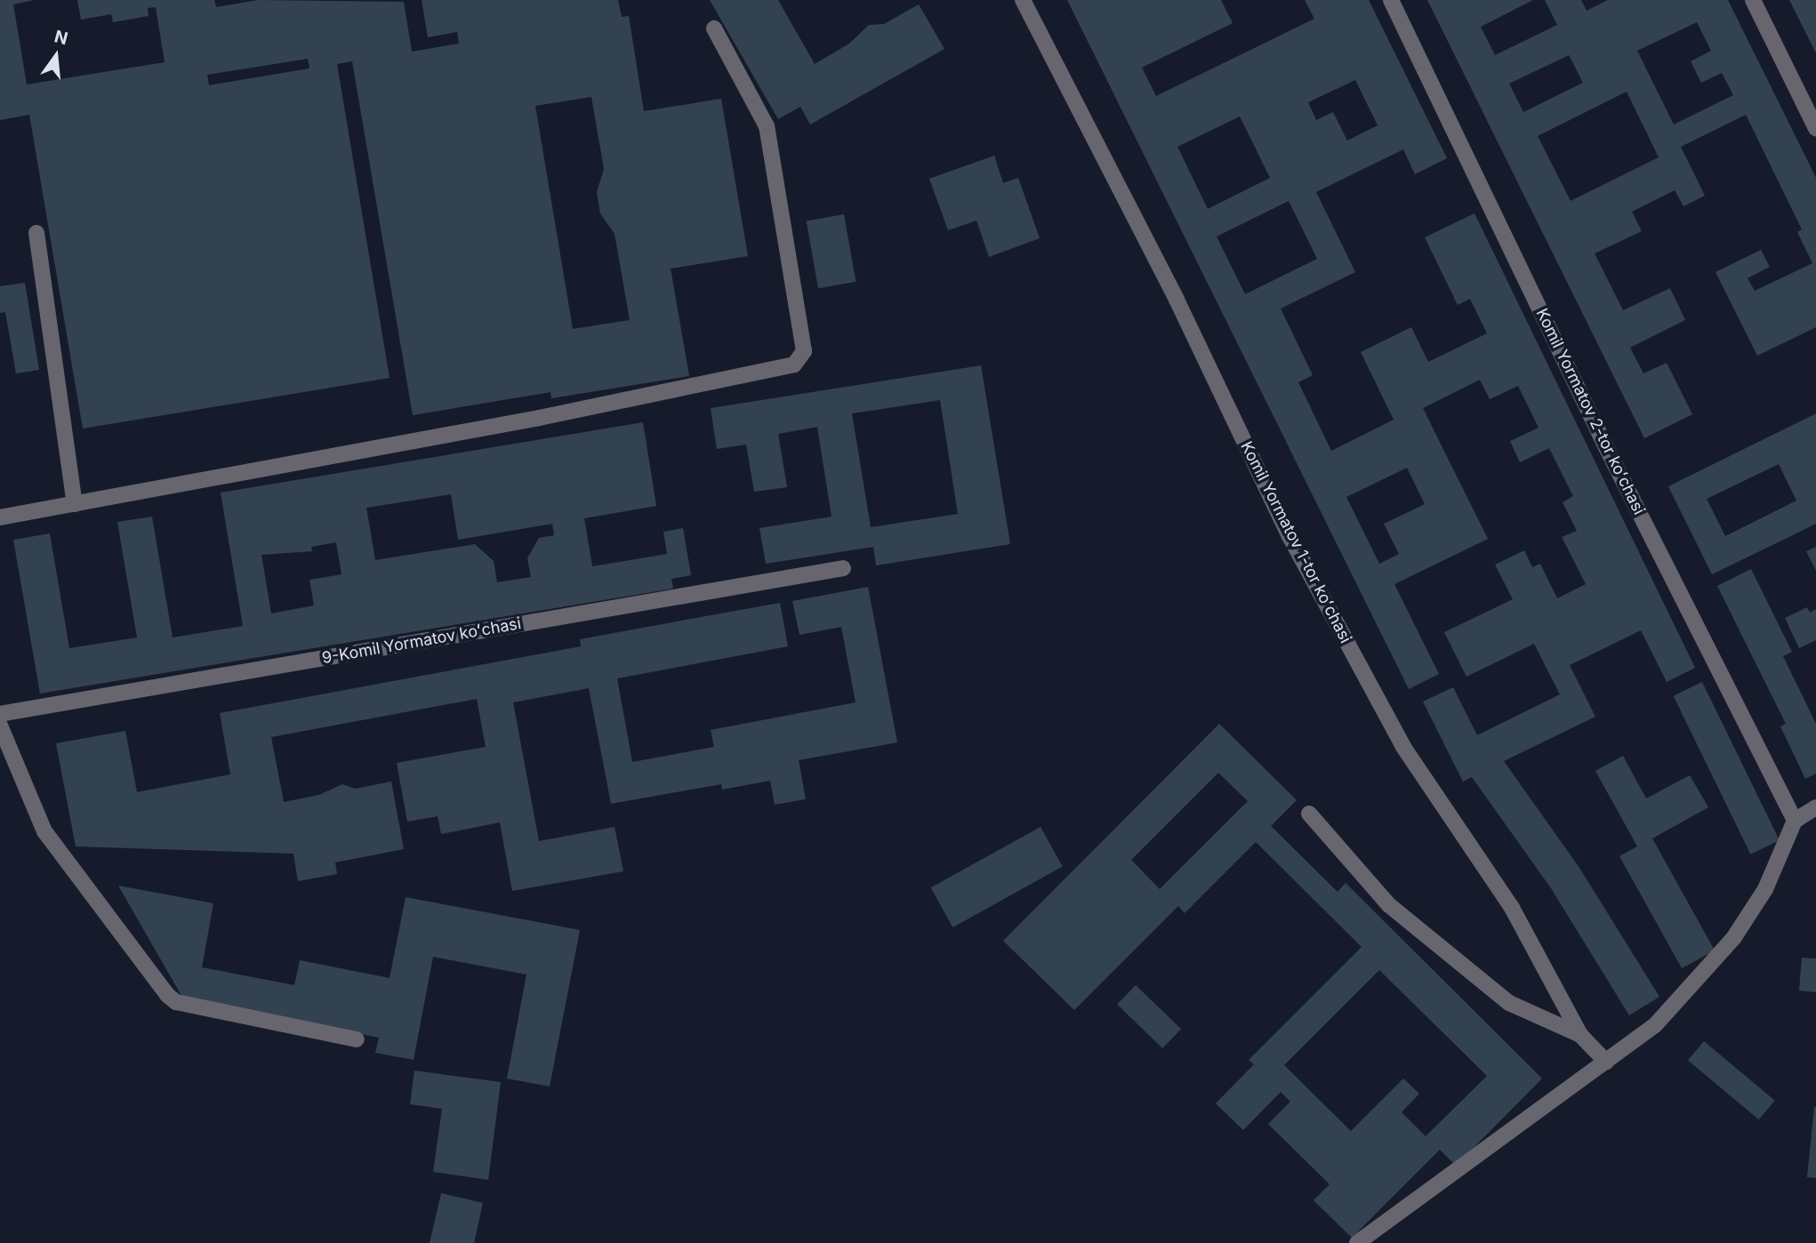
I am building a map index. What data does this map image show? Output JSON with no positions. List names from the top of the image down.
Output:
{
  "streets": {
    "street": ["Komil Yormatov 2-tor koʻchasi", "Komil Yormatov 1-tor koʻchasi", "9-Komil Yormatov koʻchasi"]
  },
  "north": "top"
}
